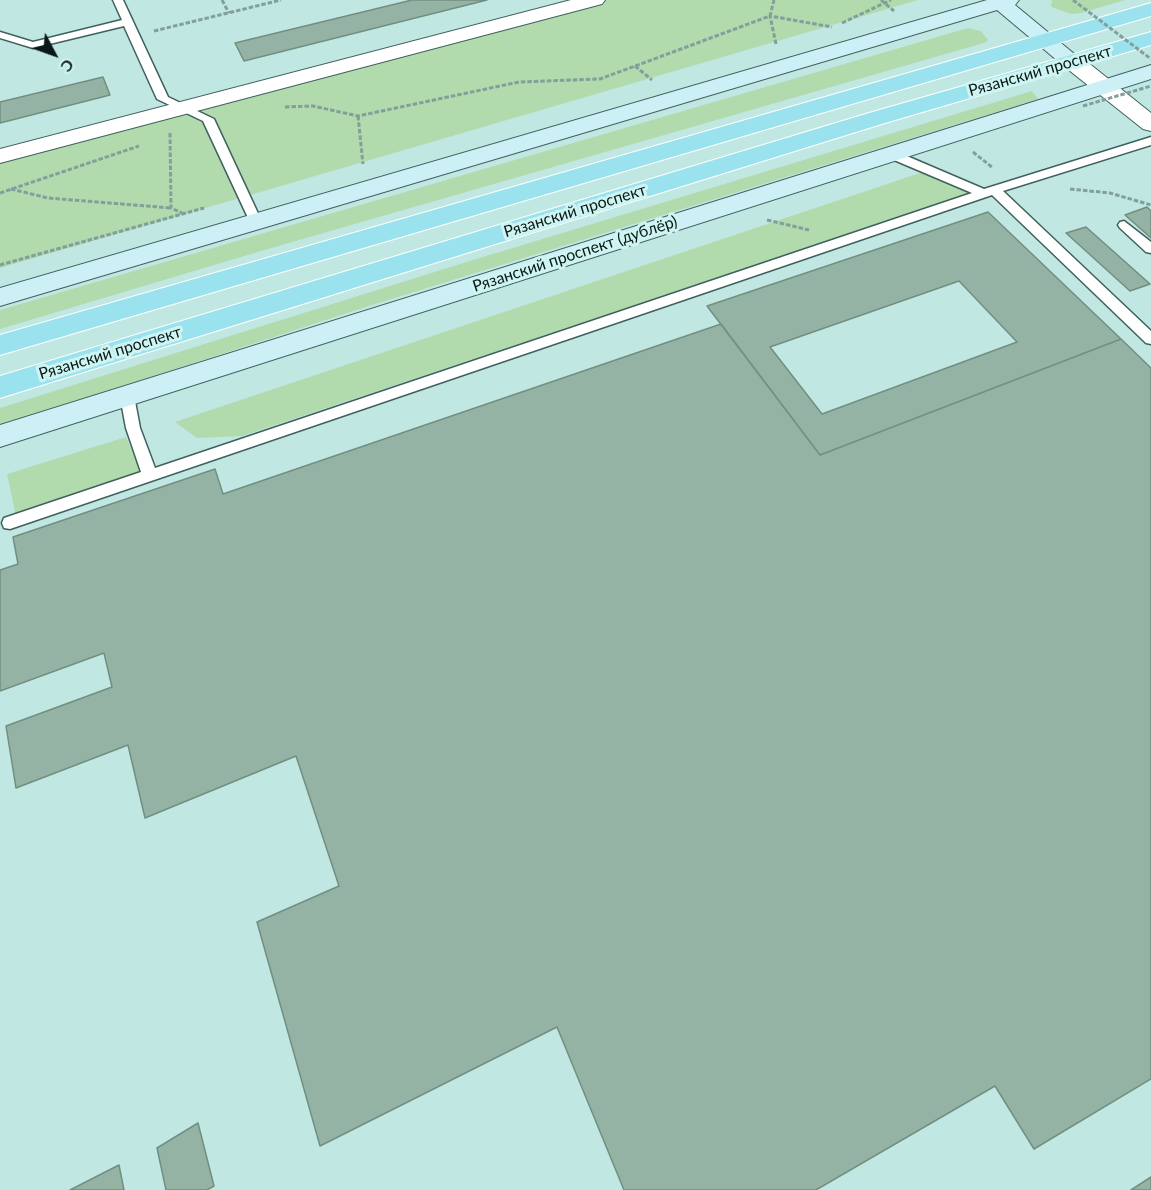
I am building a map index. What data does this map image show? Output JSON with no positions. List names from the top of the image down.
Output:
{
  "streets": {
    "main road": ["Рязанский проспект", "Рязанский проспект (дублёр)"]
  },
  "north": "bottom right"
}
